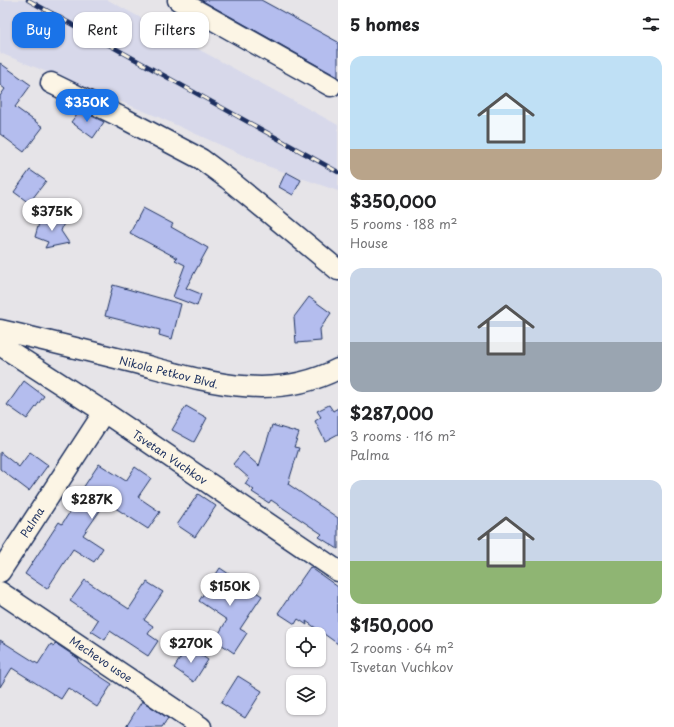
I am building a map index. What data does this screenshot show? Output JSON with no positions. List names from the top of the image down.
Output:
{
  "streets": {
    "street": [
      "Nikola Petkov Blvd.",
      "Tsvetan Vuchkov",
      "Palma",
      "Mechevo usoe"
    ]
  },
  "crossings": [
    ["Tsvetan Vuchkov", "Palma"]
  ],
  "page": {
    "heading": "5 homes",
    "chip": ["Buy", "Rent", "Filters"],
    "list": [
      {
        "name": "$350,000",
        "note": "5 rooms · 188 m² · House"
      },
      {
        "name": "$287,000",
        "note": "3 rooms · 116 m² · Palma"
      },
      {
        "name": "$150,000",
        "note": "2 rooms · 64 m² · Tsvetan Vuchkov"
      }
    ],
    "price": [
      "$350K",
      "$375K",
      "$287K",
      "$150K",
      "$270K"
    ]
  }
}
